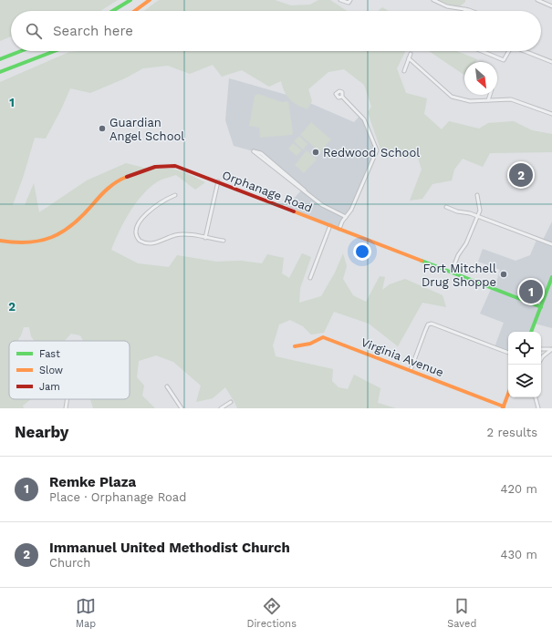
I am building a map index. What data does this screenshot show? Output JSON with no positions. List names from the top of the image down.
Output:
{
  "streets": {
    "main road": ["Orphanage Road", "Virginia Avenue"]
  },
  "places": ["Guardian Angel School", "Redwood School", "Fort Mitchell Drug Shoppe"],
  "legend": ["Fast", "Slow", "Jam"],
  "north": "bottom right",
  "page": {
    "search": "Search here",
    "pins": ["2", "1"],
    "heading": ["Nearby", "2 results"],
    "list": [
      {
        "mark": "1",
        "name": "Remke Plaza",
        "note": "Place · Orphanage Road",
        "value": "420 m"
      },
      {
        "mark": "2",
        "name": "Immanuel United Methodist Church",
        "note": "Church",
        "value": "430 m"
      }
    ],
    "nav": ["Map", "Directions", "Saved"]
  },
  "grid": {
    "rows": ["1", "2"]
  }
}
